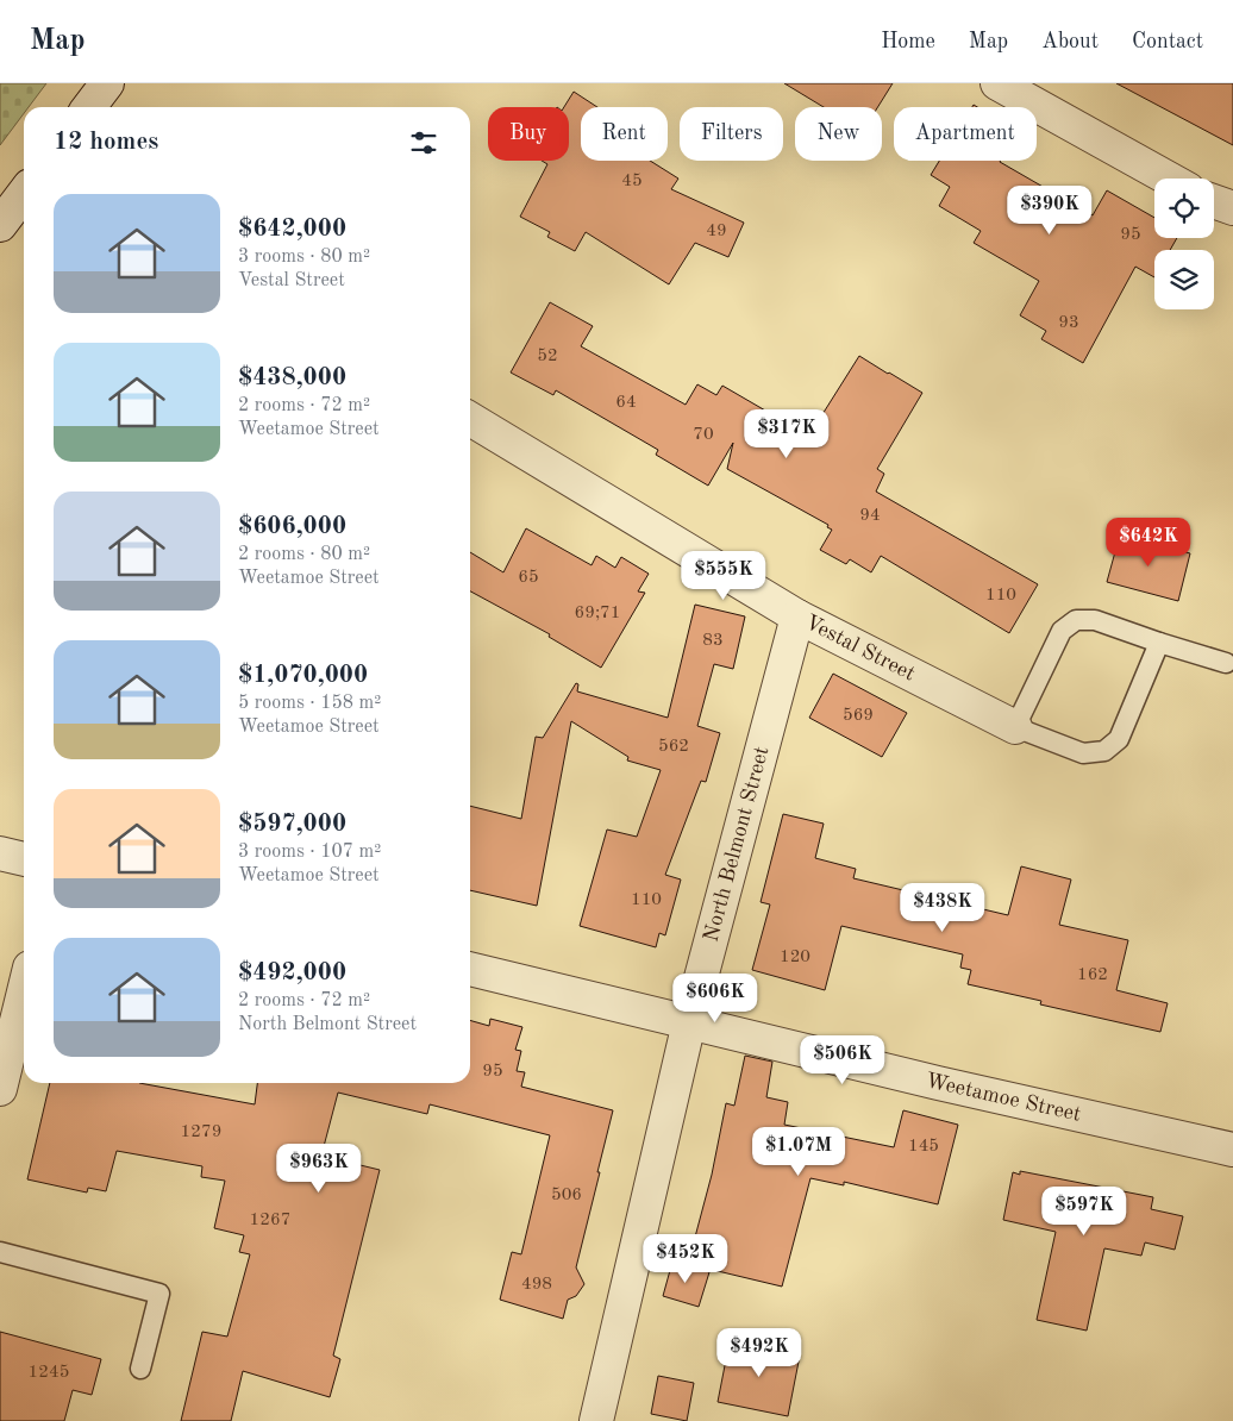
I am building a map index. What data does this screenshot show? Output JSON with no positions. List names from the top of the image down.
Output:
{
  "streets": {
    "street": ["Vestal Street", "North Belmont Street", "Weetamoe Street"]
  },
  "crossings": [
    ["Vestal Street", "North Belmont Street"],
    ["North Belmont Street", "Weetamoe Street"]
  ],
  "house_numbers": [
    "45",
    "49",
    "95",
    "93",
    "52",
    "64",
    "70",
    "94",
    "65",
    "110",
    "69;71",
    "83",
    "569",
    "562",
    "110",
    "120",
    "162",
    "95",
    "1279",
    "145",
    "506",
    "1267",
    "498",
    "1245"
  ],
  "page": {
    "header": "Map",
    "nav": [
      "Home",
      "Map",
      "About",
      "Contact"
    ],
    "chip": [
      "Buy",
      "Rent",
      "Filters",
      "New",
      "Apartment"
    ],
    "heading": "12 homes",
    "list": [
      {
        "name": "$642,000",
        "note": "3 rooms · 80 m² · Vestal Street"
      },
      {
        "name": "$438,000",
        "note": "2 rooms · 72 m² · Weetamoe Street"
      },
      {
        "name": "$606,000",
        "note": "2 rooms · 80 m² · Weetamoe Street"
      },
      {
        "name": "$1,070,000",
        "note": "5 rooms · 158 m² · Weetamoe Street"
      },
      {
        "name": "$597,000",
        "note": "3 rooms · 107 m² · Weetamoe Street"
      },
      {
        "name": "$492,000",
        "note": "2 rooms · 72 m² · North Belmont Street"
      }
    ],
    "price": [
      "$390K",
      "$317K",
      "$642K",
      "$555K",
      "$438K",
      "$606K",
      "$506K",
      "$1.07M",
      "$963K",
      "$597K",
      "$452K",
      "$492K"
    ]
  }
}
